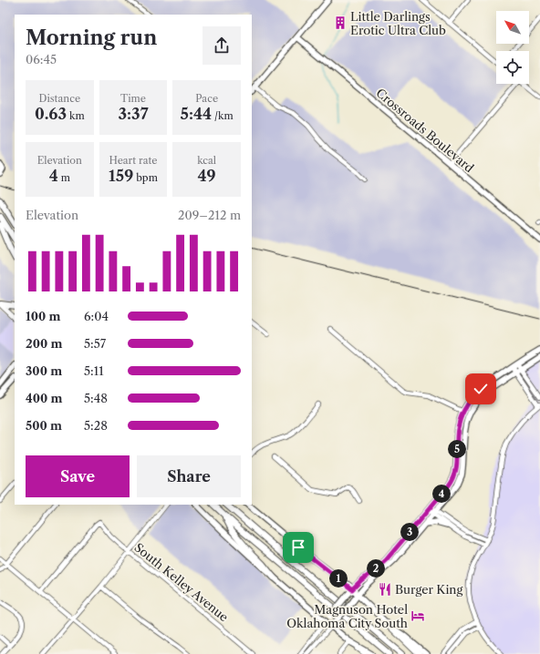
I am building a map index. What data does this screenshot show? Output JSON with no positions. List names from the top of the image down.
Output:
{
  "streets": {
    "main road": ["Crossroads Boulevard"],
    "street": ["South Kelley Avenue"]
  },
  "places": {
    "building": ["Little Darlings Erotic Ultra Club"],
    "restaurant": ["Burger King"],
    "hotel": ["Magnuson Hotel Oklahoma City South"]
  },
  "north": "top left",
  "page": {
    "heading": ["Morning run", "06:45"],
    "stats": [
      ["Distance", "0.63 km"],
      ["Time", "3:37"],
      ["Pace", "5:44 /km"],
      ["Elevation", "4 m"],
      ["Heart rate", "159 bpm"],
      ["kcal", "49"]
    ],
    "chart": ["Elevation", "209–212 m"],
    "list": [
      {
        "name": "100 m",
        "note": "6:04"
      },
      {
        "name": "200 m",
        "note": "5:57"
      },
      {
        "name": "300 m",
        "note": "5:11"
      },
      {
        "name": "400 m",
        "note": "5:48"
      },
      {
        "name": "500 m",
        "note": "5:28"
      }
    ],
    "pins": [
      "5",
      "4",
      "3",
      "2",
      "1"
    ],
    "buttons": ["Save", "Share"]
  }
}
